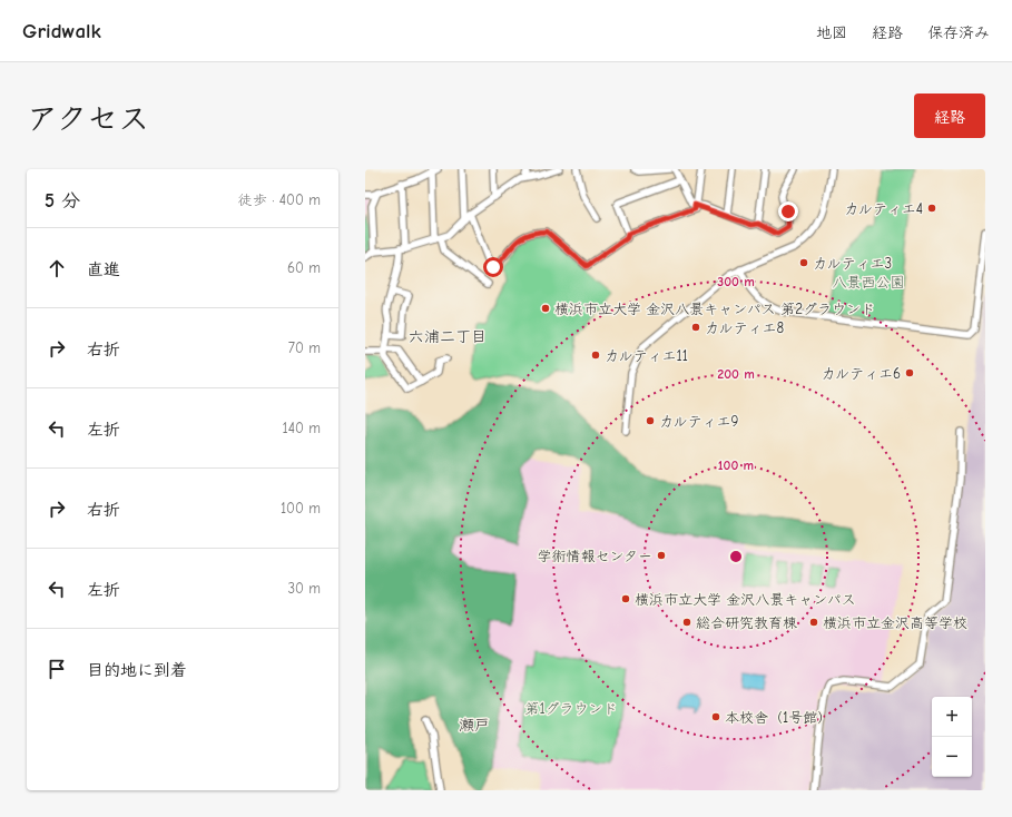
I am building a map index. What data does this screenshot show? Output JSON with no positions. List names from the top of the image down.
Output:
{
  "districts": ["六浦二丁目", "瀬戸"],
  "parks": ["八景西公園", "第1グラウンド"],
  "places": [
    "カルティエ4",
    "カルティエ3",
    "横浜市立大学 金沢八景キャンパス 第2グラウンド",
    "カルティエ8",
    "カルティエ11",
    "カルティエ6",
    "カルティエ9",
    "学術情報センター",
    "横浜市立大学 金沢八景キャンパス",
    "総合研究教育棟",
    "横浜市立金沢高等学校",
    "本校舎（1号館）"
  ],
  "page": {
    "header": "Gridwalk",
    "nav": ["地図", "経路", "保存済み"],
    "title": "アクセス",
    "buttons": "経路",
    "heading": ["5 分", "徒歩 · 400 m"],
    "list": [
      ["直進", "60 m"],
      ["右折", "70 m"],
      ["左折", "140 m"],
      ["右折", "100 m"],
      ["左折", "30 m"],
      "目的地に到着"
    ],
    "map_buttons": ["+", "−"]
  },
  "rings": ["300 m", "200 m", "100 m"]
}
